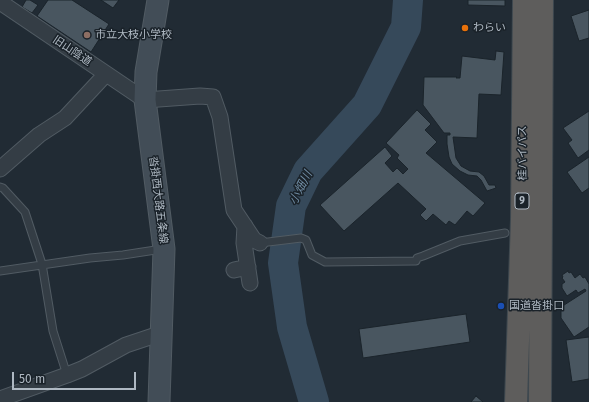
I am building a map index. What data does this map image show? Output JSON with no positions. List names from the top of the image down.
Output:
{
  "streets": {
    "highway": ["桂バイパス", "9"],
    "main road": ["沓掛西大路五条線"],
    "street": ["旧山陰道"]
  },
  "crossings": [
    ["旧山陰道", "沓掛西大路五条線"]
  ],
  "water": ["小畑川"],
  "places": ["わらい", "市立大枝小学校", "国道沓掛口"],
  "scale_bar": "50 m"
}
